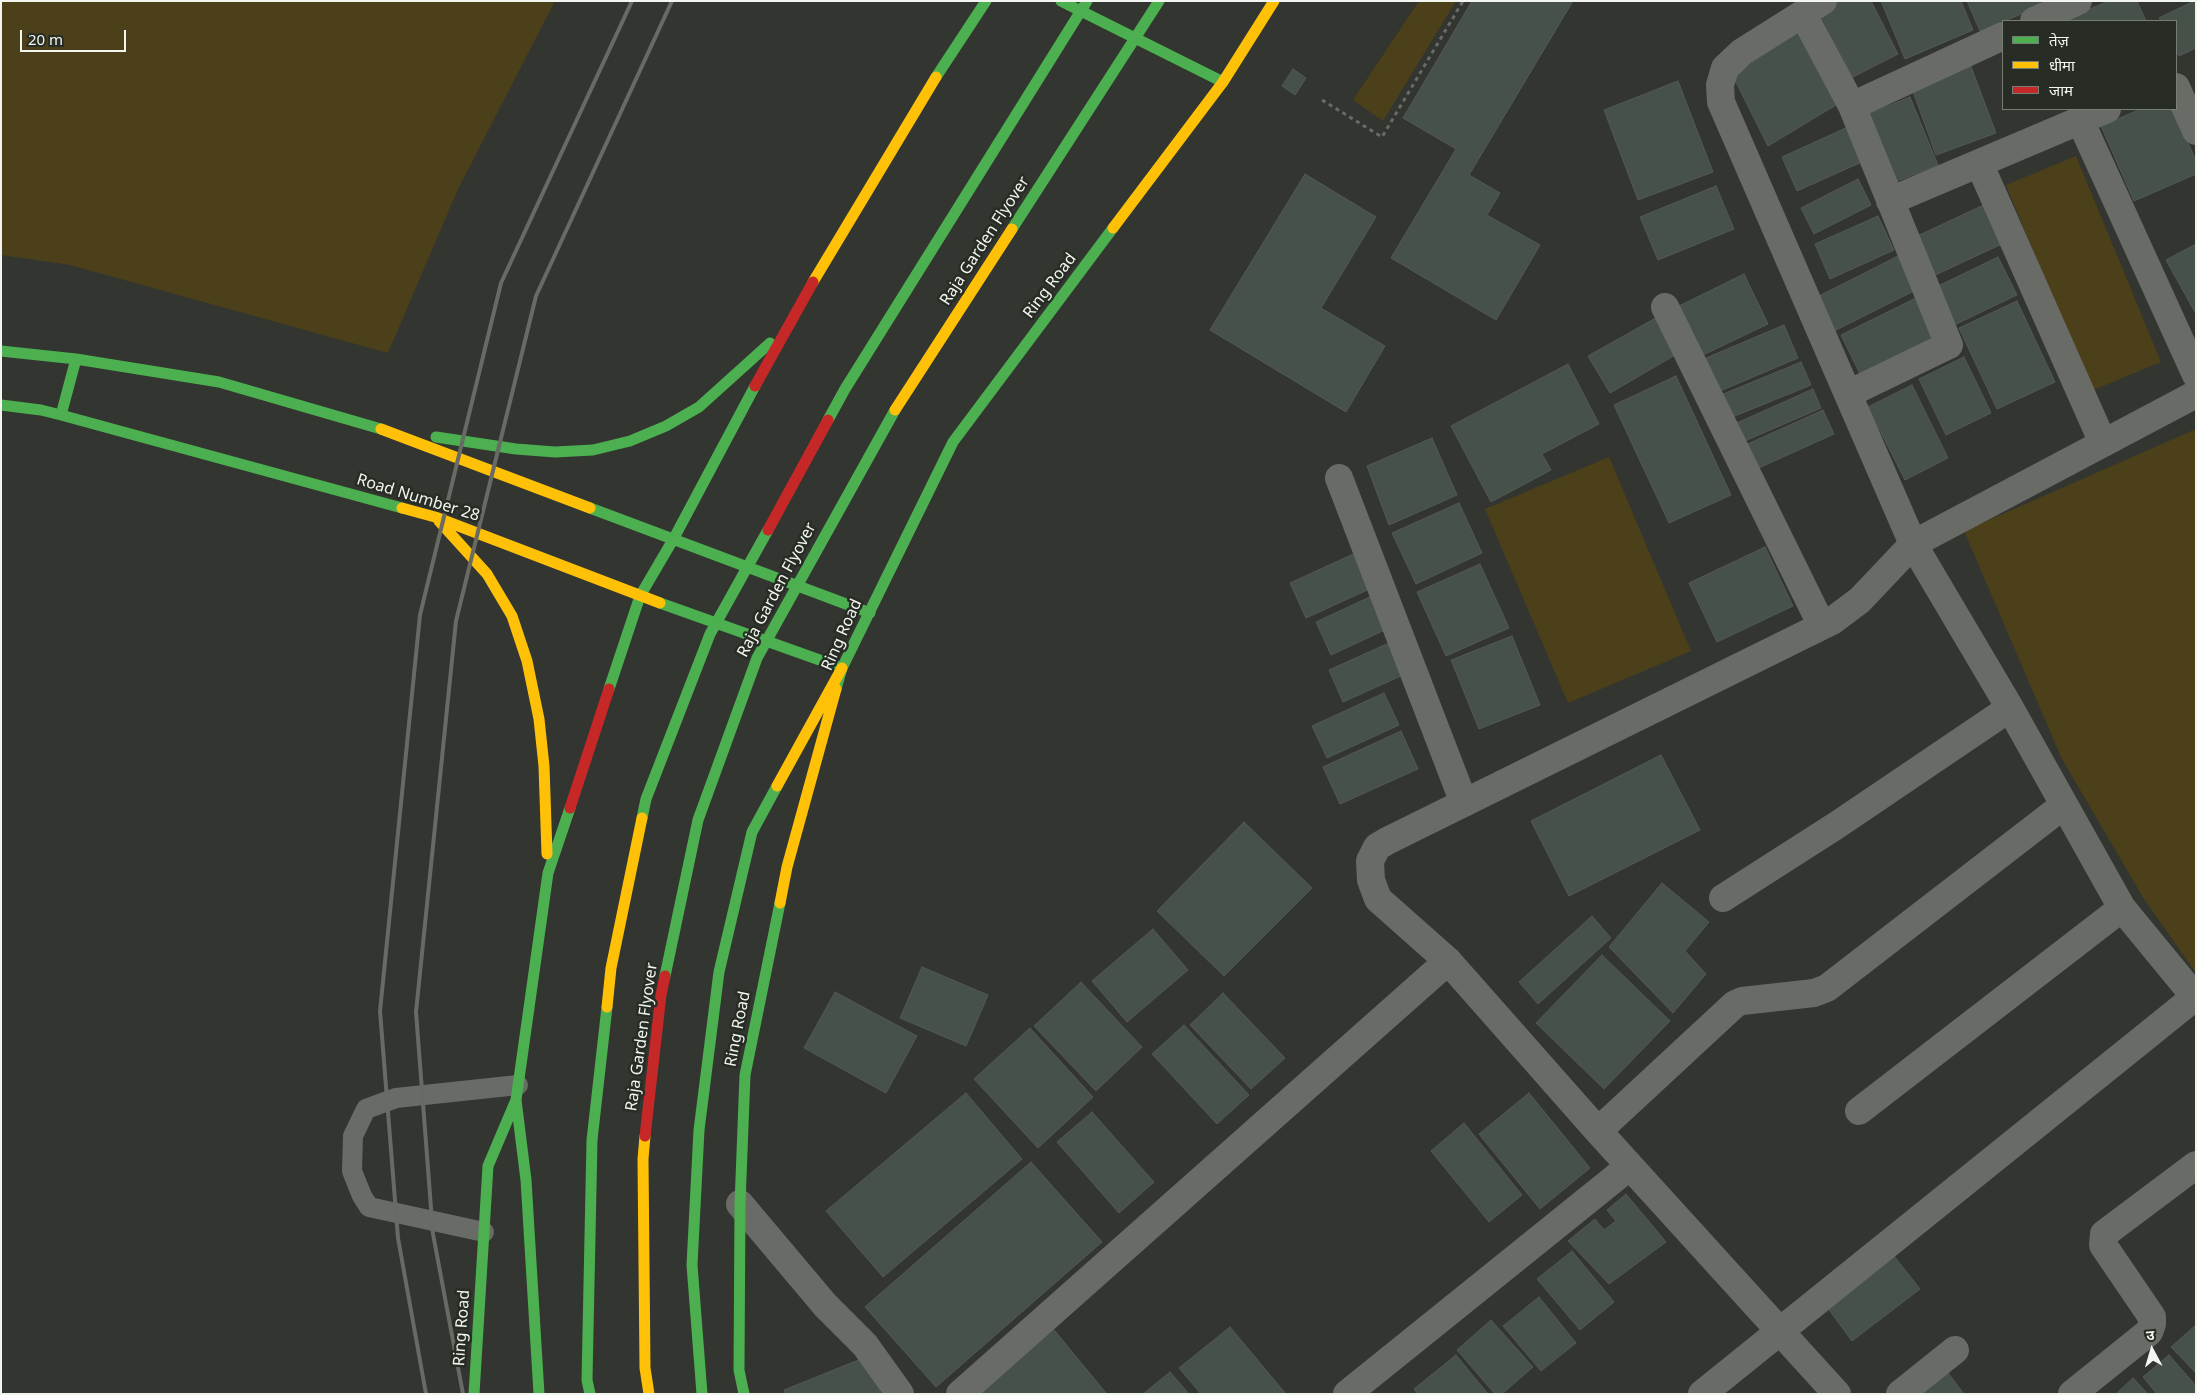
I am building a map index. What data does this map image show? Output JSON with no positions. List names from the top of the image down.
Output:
{
  "streets": {
    "main road": ["Raja Garden Flyover", "Ring Road", "Road Number 28"]
  },
  "crossings": [
    ["Ring Road", "Road Number 28"]
  ],
  "legend": ["तेज़", "धीमा", "जाम"],
  "scale_bar": "20 m",
  "north": "top"
}
